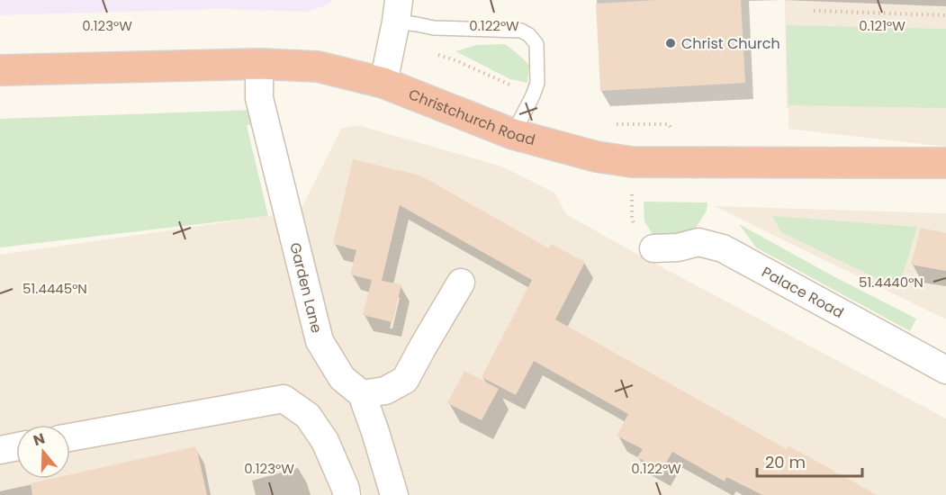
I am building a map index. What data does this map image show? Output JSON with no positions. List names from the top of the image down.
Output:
{
  "streets": {
    "highway": ["Christchurch Road"],
    "street": ["Garden Lane", "Palace Road"]
  },
  "crossings": [
    ["Christchurch Road", "Garden Lane"]
  ],
  "places": ["Christ Church"],
  "scale_bar": "20 m",
  "north": "top",
  "coordinates": [
    "0.121°W",
    "0.123°W",
    "0.122°W",
    "51.4440°N",
    "51.4445°N"
  ]
}
